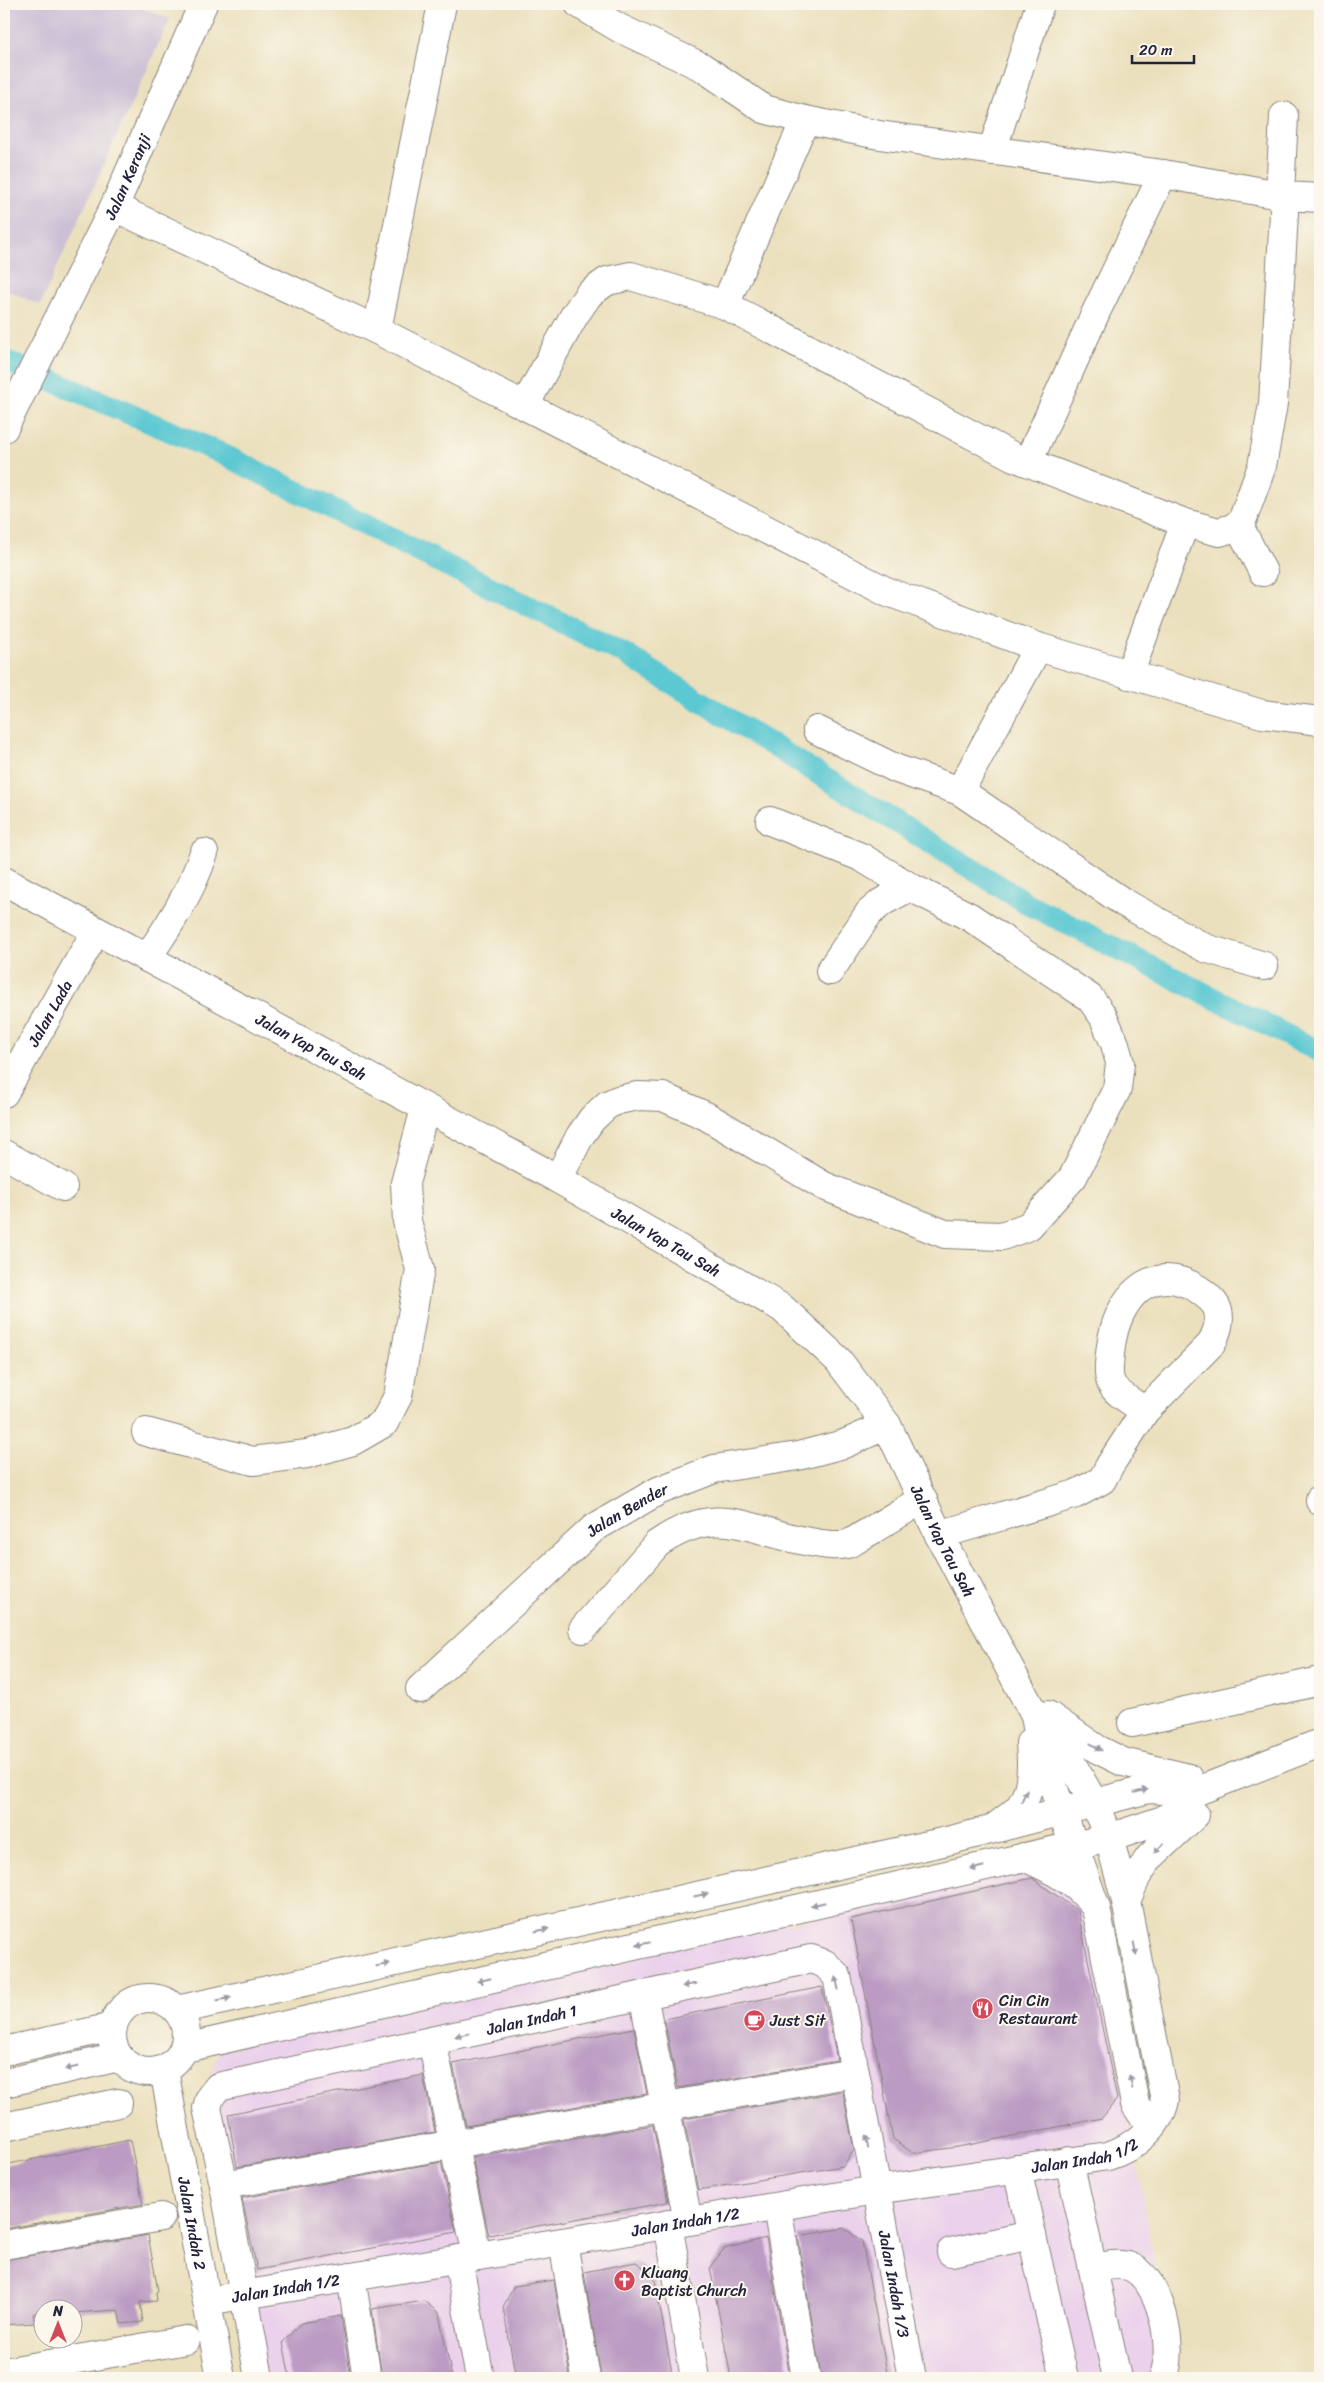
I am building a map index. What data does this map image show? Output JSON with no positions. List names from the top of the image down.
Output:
{
  "streets": {
    "street": [
      "Jalan Keranji",
      "Jalan Lada",
      "Jalan Yap Tau Sah",
      "Jalan Bender",
      "Jalan Indah 1",
      "Jalan Indah 1/2",
      "Jalan Indah 2",
      "Jalan Indah 1/3"
    ]
  },
  "crossings": [
    ["Jalan Lada", "Jalan Yap Tau Sah"],
    ["Jalan Yap Tau Sah", "Jalan Bender"],
    ["Jalan Yap Tau Sah", "Jalan Indah 1/2"],
    ["Jalan Indah 1", "Jalan Indah 1/2"],
    ["Jalan Indah 1", "Jalan Indah 1/3"],
    ["Jalan Indah 1/2", "Jalan Indah 2"],
    ["Jalan Indah 1/2", "Jalan Indah 1/3"]
  ],
  "places": {
    "restaurant": ["Cin Cin Restaurant"],
    "cafe": ["Just Sit"],
    "church": ["Kluang Baptist Church"]
  },
  "scale_bar": "20 m",
  "north": "top"
}
